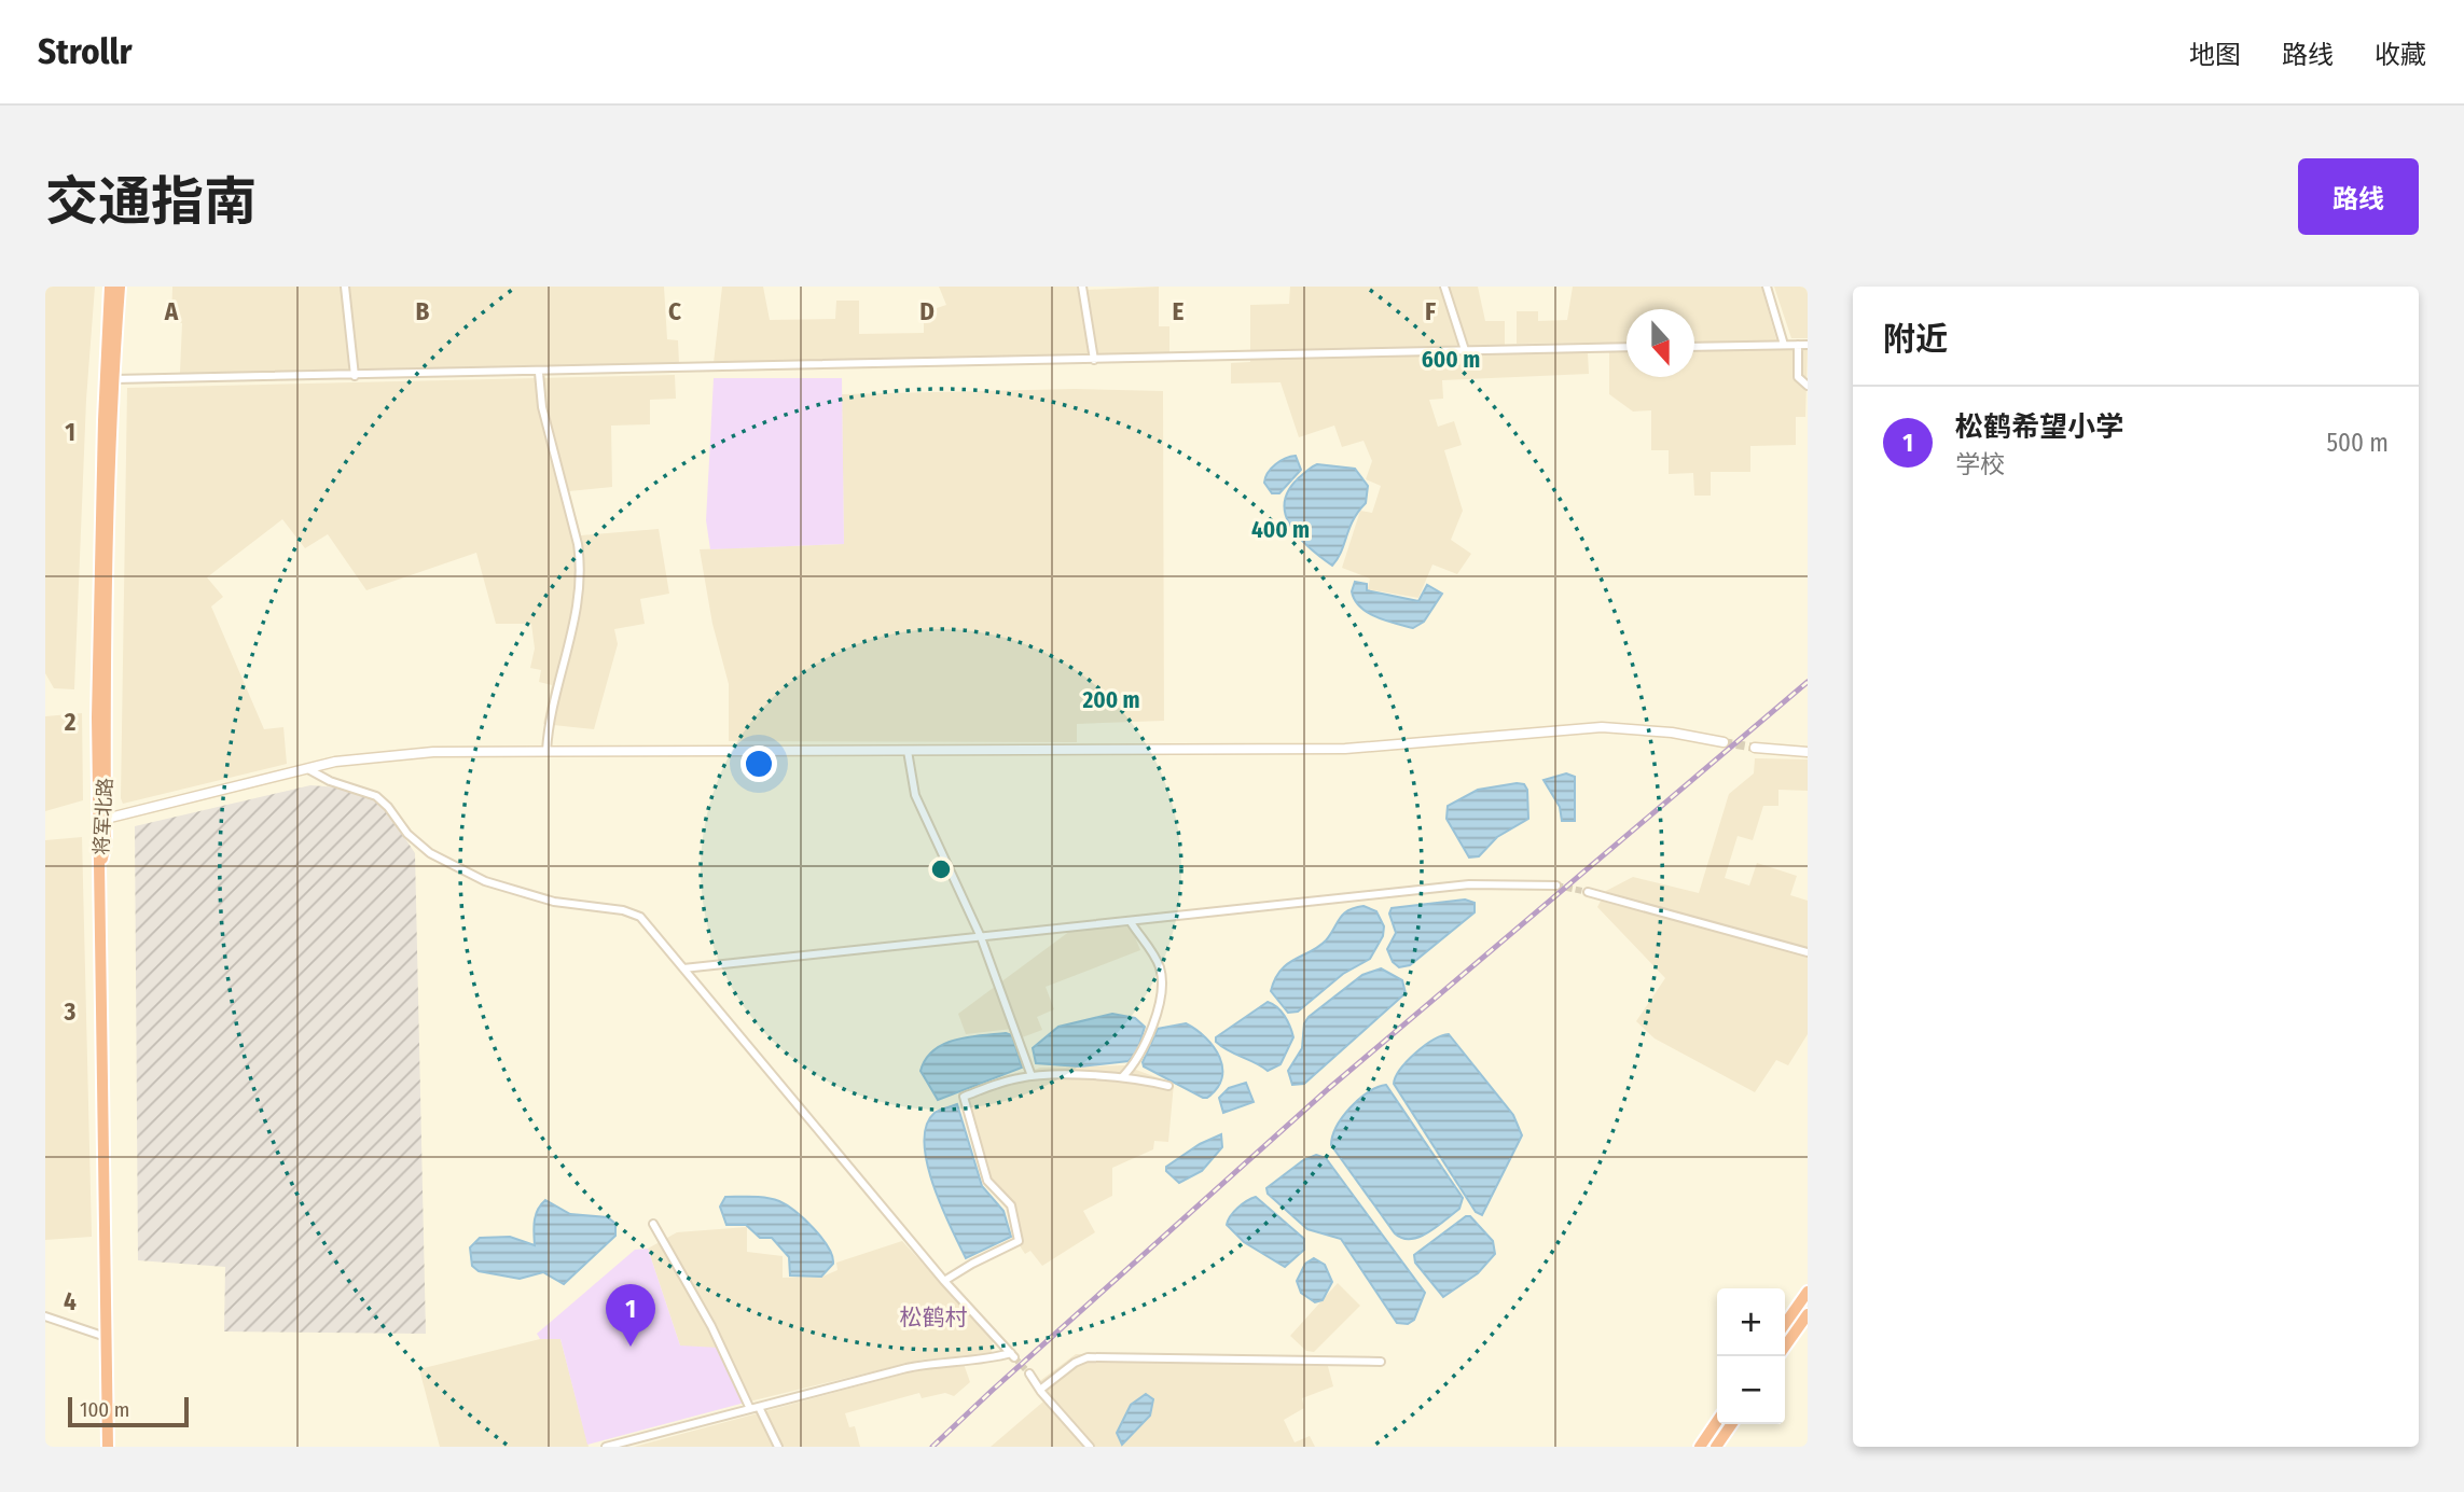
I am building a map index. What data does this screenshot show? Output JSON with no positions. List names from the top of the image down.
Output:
{
  "streets": {
    "highway": ["将军北路"]
  },
  "districts": ["松鹤村"],
  "scale_bar": "100 m",
  "north": "bottom",
  "page": {
    "header": "Strollr",
    "nav": ["地图", "路线", "收藏"],
    "title": "交通指南",
    "buttons": "路线",
    "heading": "附近",
    "list": [
      {
        "mark": "1",
        "name": "松鹤希望小学",
        "note": "学校",
        "value": "500 m"
      }
    ],
    "pins": "1",
    "map_buttons": ["+", "−"],
    "scale": "100 m"
  },
  "grid": {
    "columns": [
      "A",
      "B",
      "C",
      "D",
      "E",
      "F"
    ],
    "rows": [
      "1",
      "2",
      "3",
      "4"
    ]
  },
  "rings": ["600 m", "400 m", "200 m"]
}
